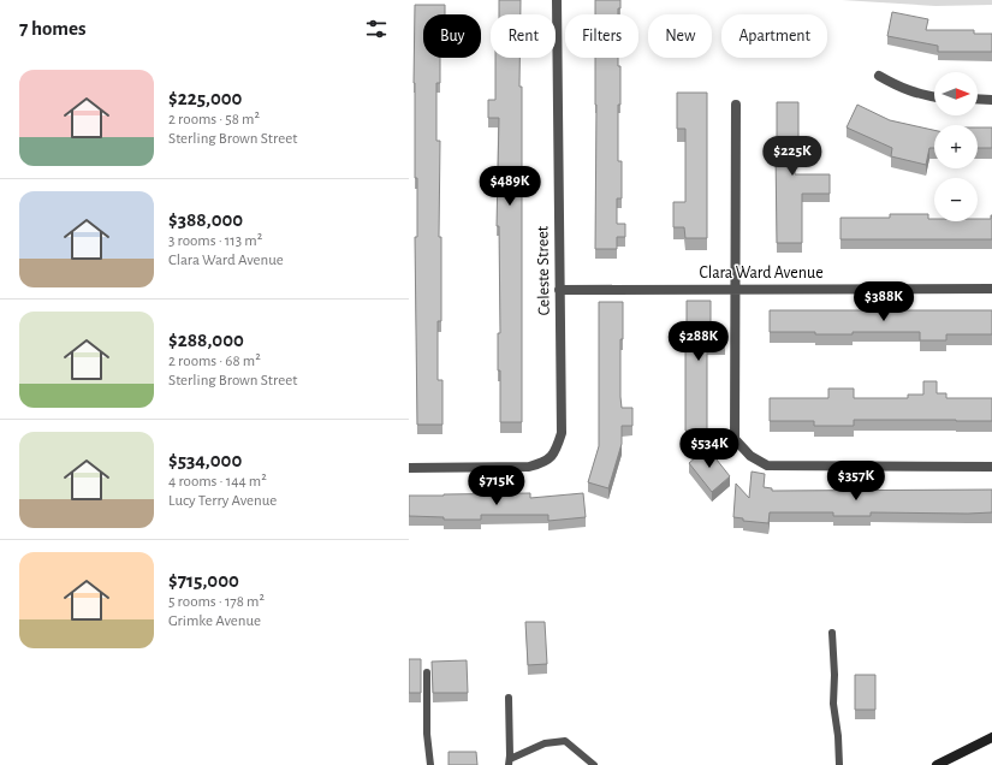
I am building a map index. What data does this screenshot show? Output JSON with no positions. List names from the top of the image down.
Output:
{
  "streets": {
    "street": ["Celeste Street", "Clara Ward Avenue"]
  },
  "crossings": [
    ["Celeste Street", "Clara Ward Avenue"]
  ],
  "north": "right",
  "page": {
    "heading": "7 homes",
    "chip": [
      "Buy",
      "Rent",
      "Filters",
      "New",
      "Apartment"
    ],
    "list": [
      {
        "name": "$225,000",
        "note": "2 rooms · 58 m² · Sterling Brown Street"
      },
      {
        "name": "$388,000",
        "note": "3 rooms · 113 m² · Clara Ward Avenue"
      },
      {
        "name": "$288,000",
        "note": "2 rooms · 68 m² · Sterling Brown Street"
      },
      {
        "name": "$534,000",
        "note": "4 rooms · 144 m² · Lucy Terry Avenue"
      },
      {
        "name": "$715,000",
        "note": "5 rooms · 178 m² · Grimke Avenue"
      }
    ],
    "map_buttons": ["+", "−"],
    "price": [
      "$225K",
      "$489K",
      "$388K",
      "$288K",
      "$534K",
      "$357K",
      "$715K"
    ]
  }
}
